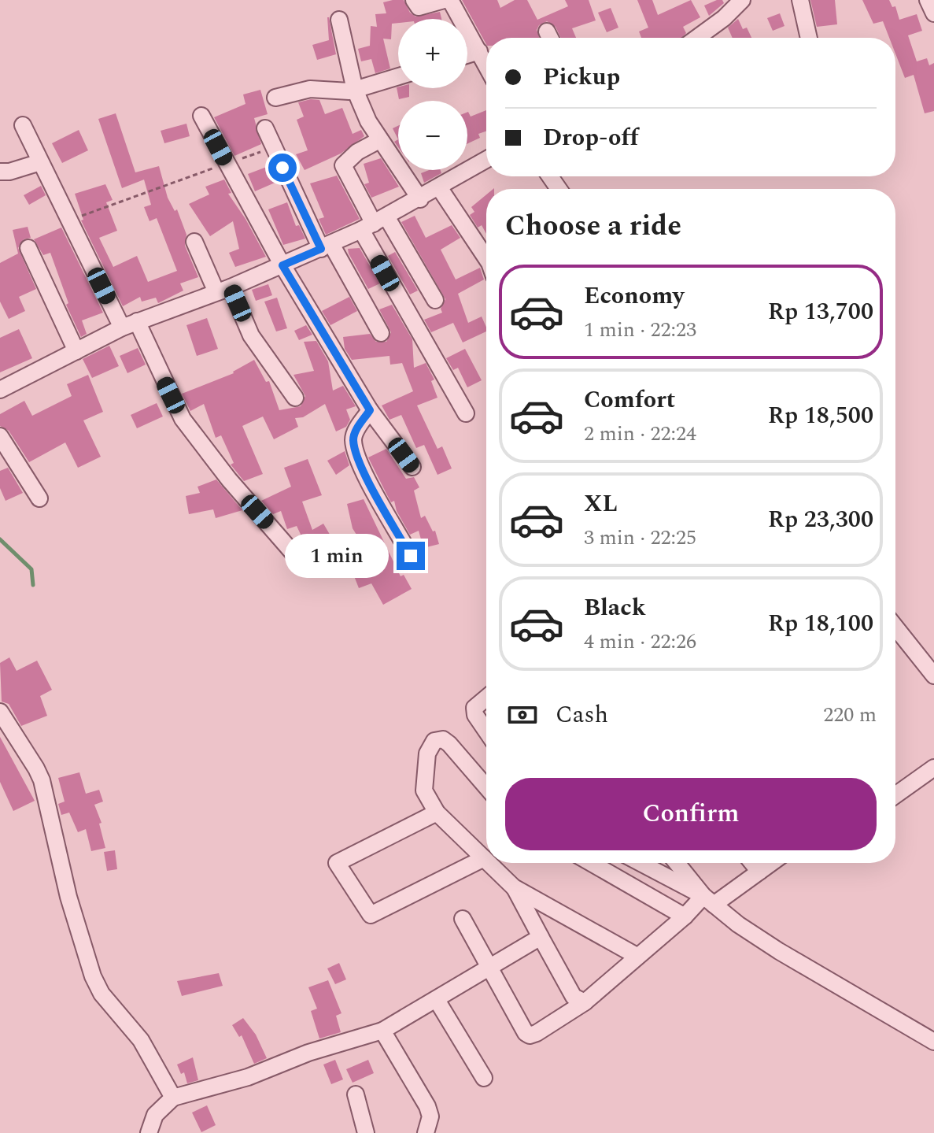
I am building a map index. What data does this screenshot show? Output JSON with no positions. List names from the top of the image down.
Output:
{
  "page": {
    "map_buttons": ["+", "−"],
    "banner": ["Pickup", "Drop-off"],
    "heading": "Choose a ride",
    "list": [
      {
        "name": "Economy",
        "note": "1 min · 22:23",
        "value": "Rp 13,700"
      },
      {
        "name": "Comfort",
        "note": "2 min · 22:24",
        "value": "Rp 18,500"
      },
      {
        "name": "XL",
        "note": "3 min · 22:25",
        "value": "Rp 23,300"
      },
      {
        "name": "Black",
        "note": "4 min · 22:26",
        "value": "Rp 18,100"
      }
    ],
    "bubble": "1 min",
    "pay": ["Cash", "220 m"],
    "buttons": "Confirm"
  }
}
